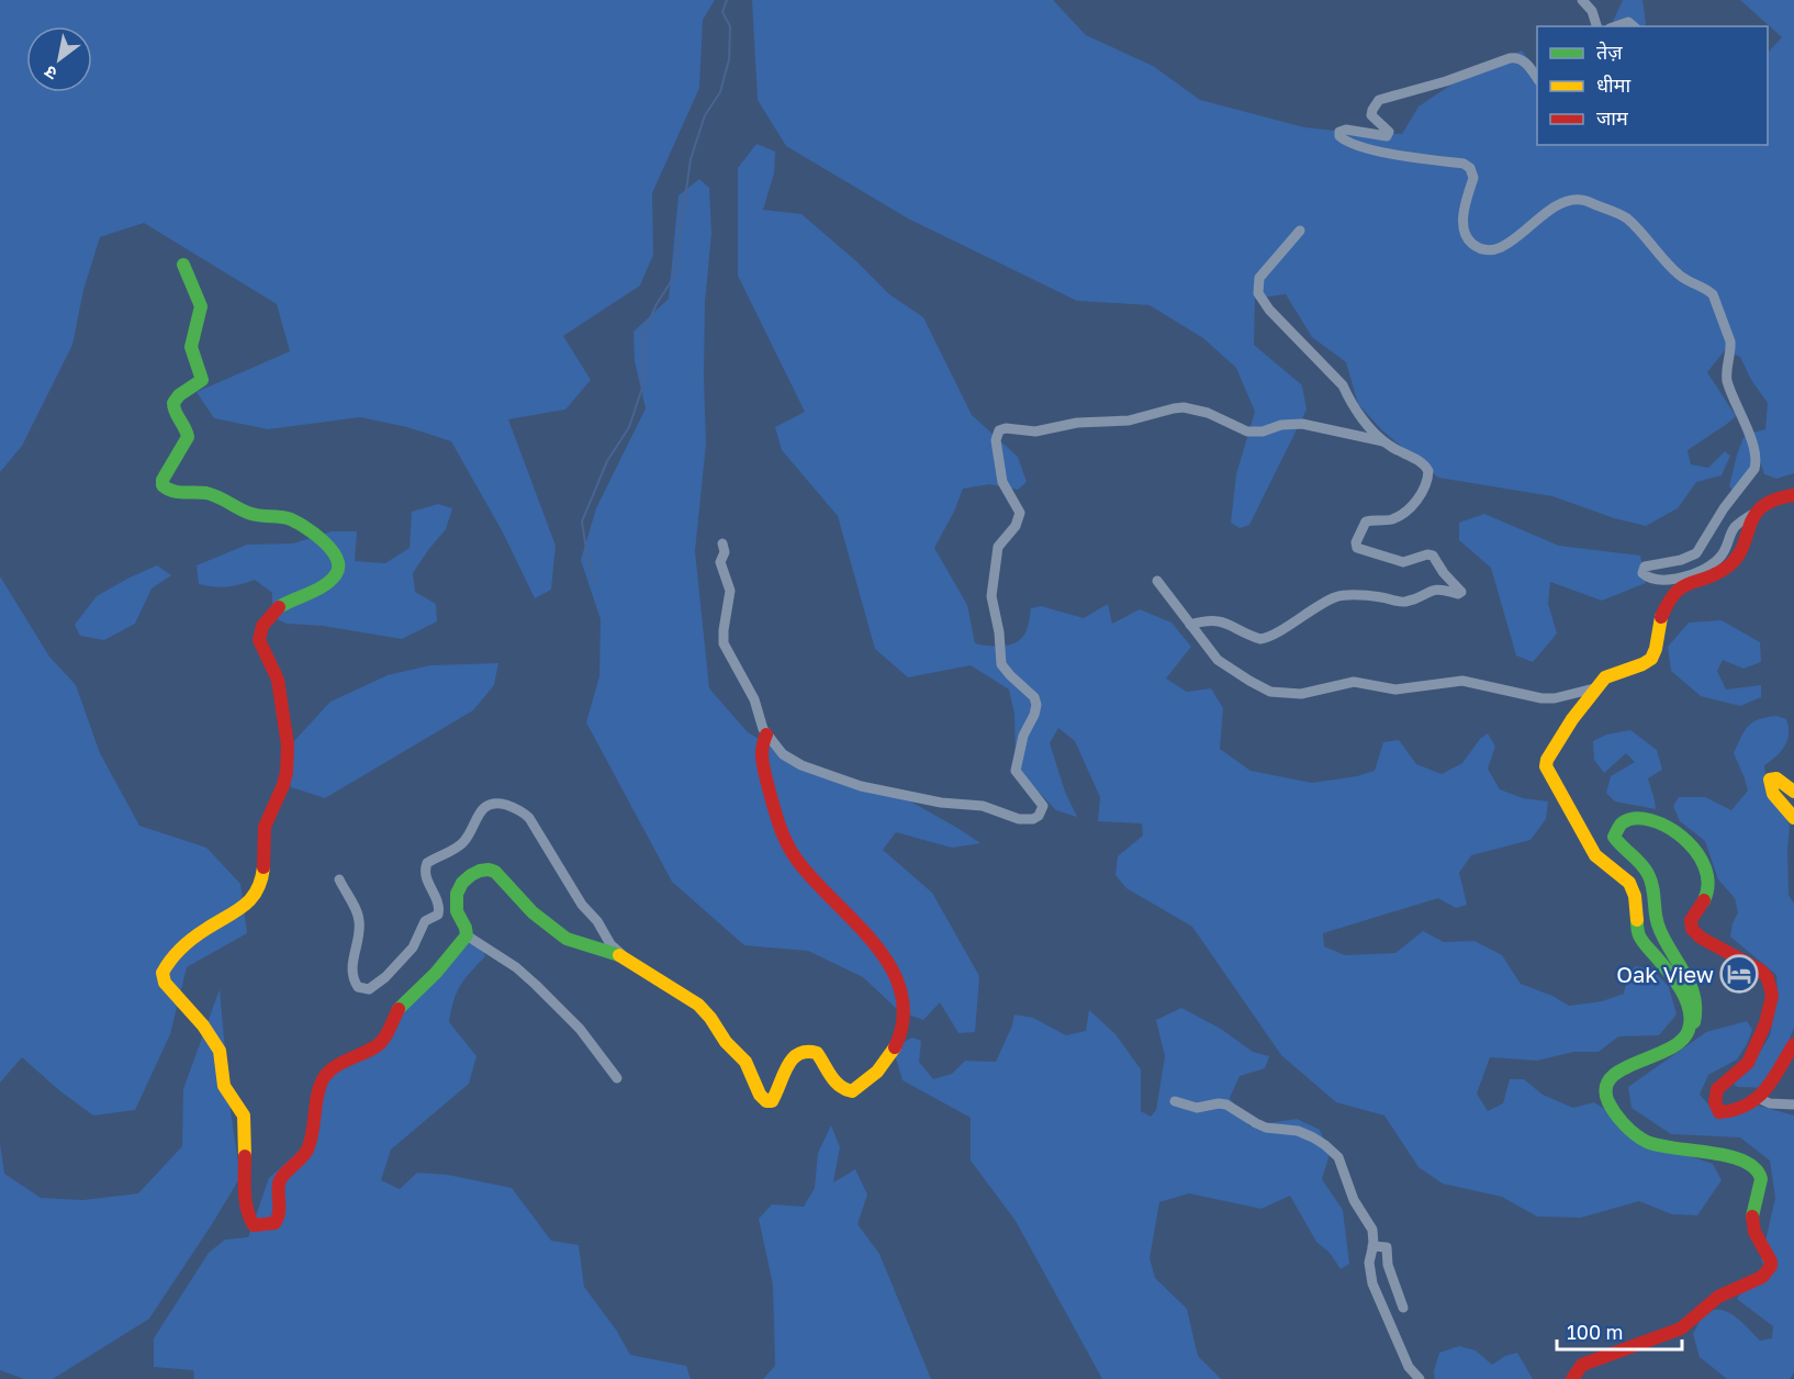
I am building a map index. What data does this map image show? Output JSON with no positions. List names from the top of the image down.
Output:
{
  "places": {
    "hotel": ["Oak View"]
  },
  "legend": ["तेज़", "धीमा", "जाम"],
  "scale_bar": "100 m",
  "north": "bottom left"
}
